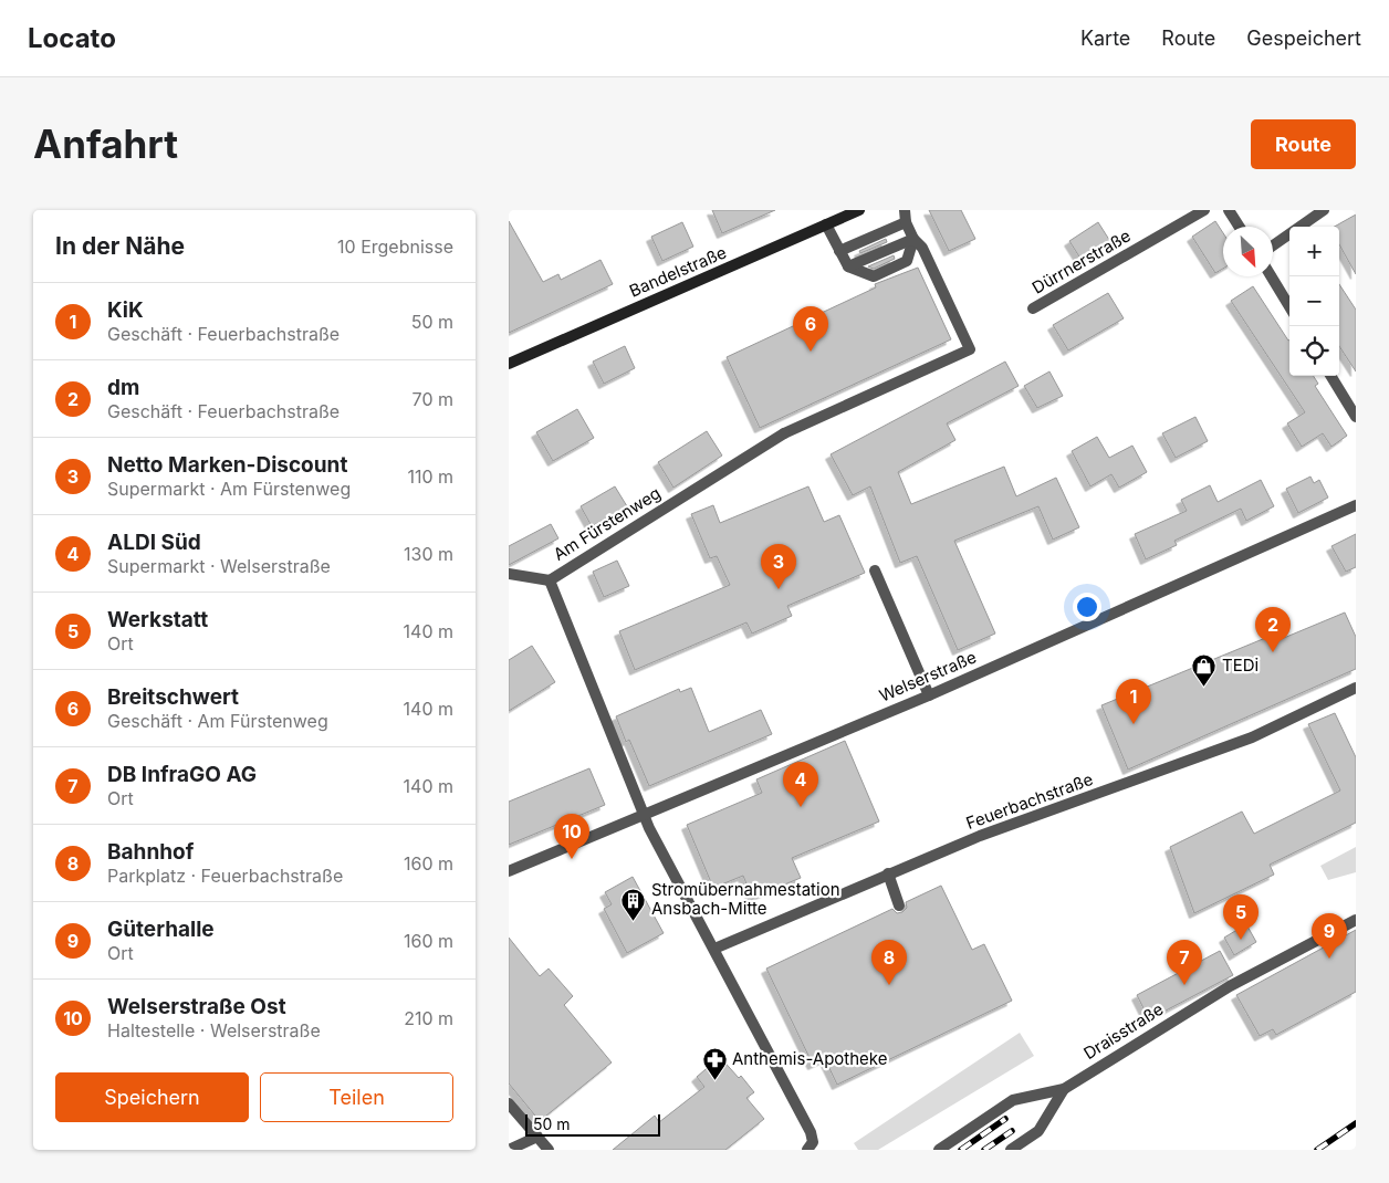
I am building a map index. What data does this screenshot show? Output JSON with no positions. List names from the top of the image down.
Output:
{
  "streets": {
    "street": [
      "Dürrnerstraße",
      "Bandelstraße",
      "Am Fürstenweg",
      "Welserstraße",
      "Feuerbachstraße",
      "Draisstraße"
    ]
  },
  "crossings": [
    ["Am Fürstenweg", "Welserstraße"]
  ],
  "places": {
    "shop": ["TEDi"],
    "building": ["Stromübernahmestation Ansbach-Mitte"],
    "pharmacy": ["Anthemis-Apotheke"]
  },
  "scale_bar": "50 m",
  "north": "bottom right",
  "page": {
    "header": "Locato",
    "nav": ["Karte", "Route", "Gespeichert"],
    "buttons": [
      "Route",
      ["Speichern", "Teilen"]
    ],
    "title": "Anfahrt",
    "heading": ["In der Nähe", "10 Ergebnisse"],
    "map_buttons": ["+", "−"],
    "list": [
      {
        "mark": "1",
        "name": "KiK",
        "note": "Geschäft · Feuerbachstraße",
        "value": "50 m"
      },
      {
        "mark": "2",
        "name": "dm",
        "note": "Geschäft · Feuerbachstraße",
        "value": "70 m"
      },
      {
        "mark": "3",
        "name": "Netto Marken-Discount",
        "note": "Supermarkt · Am Fürstenweg",
        "value": "110 m"
      },
      {
        "mark": "4",
        "name": "ALDI Süd",
        "note": "Supermarkt · Welserstraße",
        "value": "130 m"
      },
      {
        "mark": "5",
        "name": "Werkstatt",
        "note": "Ort",
        "value": "140 m"
      },
      {
        "mark": "6",
        "name": "Breitschwert",
        "note": "Geschäft · Am Fürstenweg",
        "value": "140 m"
      },
      {
        "mark": "7",
        "name": "DB InfraGO AG",
        "note": "Ort",
        "value": "140 m"
      },
      {
        "mark": "8",
        "name": "Bahnhof",
        "note": "Parkplatz · Feuerbachstraße",
        "value": "160 m"
      },
      {
        "mark": "9",
        "name": "Güterhalle",
        "note": "Ort",
        "value": "160 m"
      },
      {
        "mark": "10",
        "name": "Welserstraße Ost",
        "note": "Haltestelle · Welserstraße",
        "value": "210 m"
      }
    ],
    "pins": [
      "6",
      "3",
      "2",
      "1",
      "4",
      "10",
      "5",
      "9",
      "7",
      "8"
    ],
    "scale": "50 m"
  }
}
